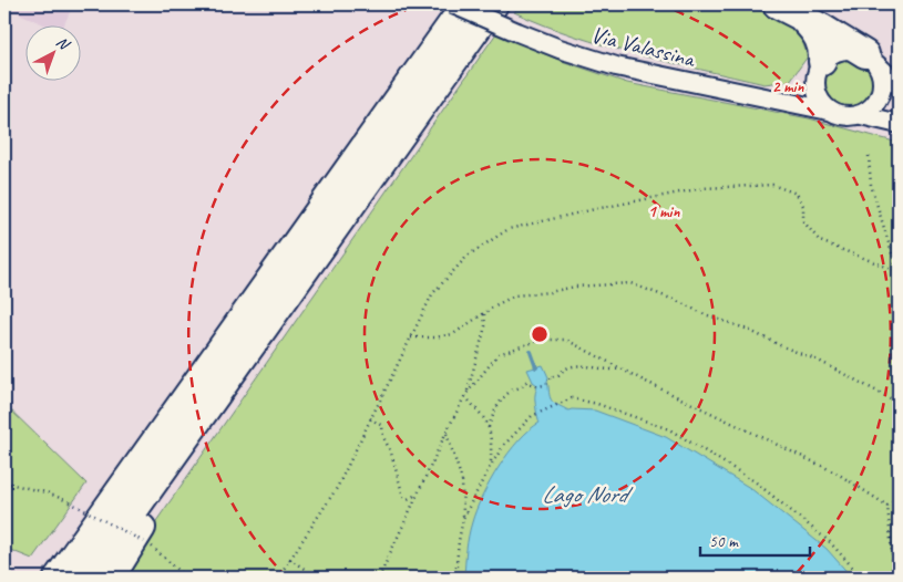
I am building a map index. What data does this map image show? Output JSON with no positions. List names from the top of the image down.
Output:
{
  "streets": {
    "street": ["Via Valassina"]
  },
  "water": ["Lago Nord"],
  "scale_bar": "50 m",
  "north": "top right",
  "rings": ["2 min", "1 min"]
}
